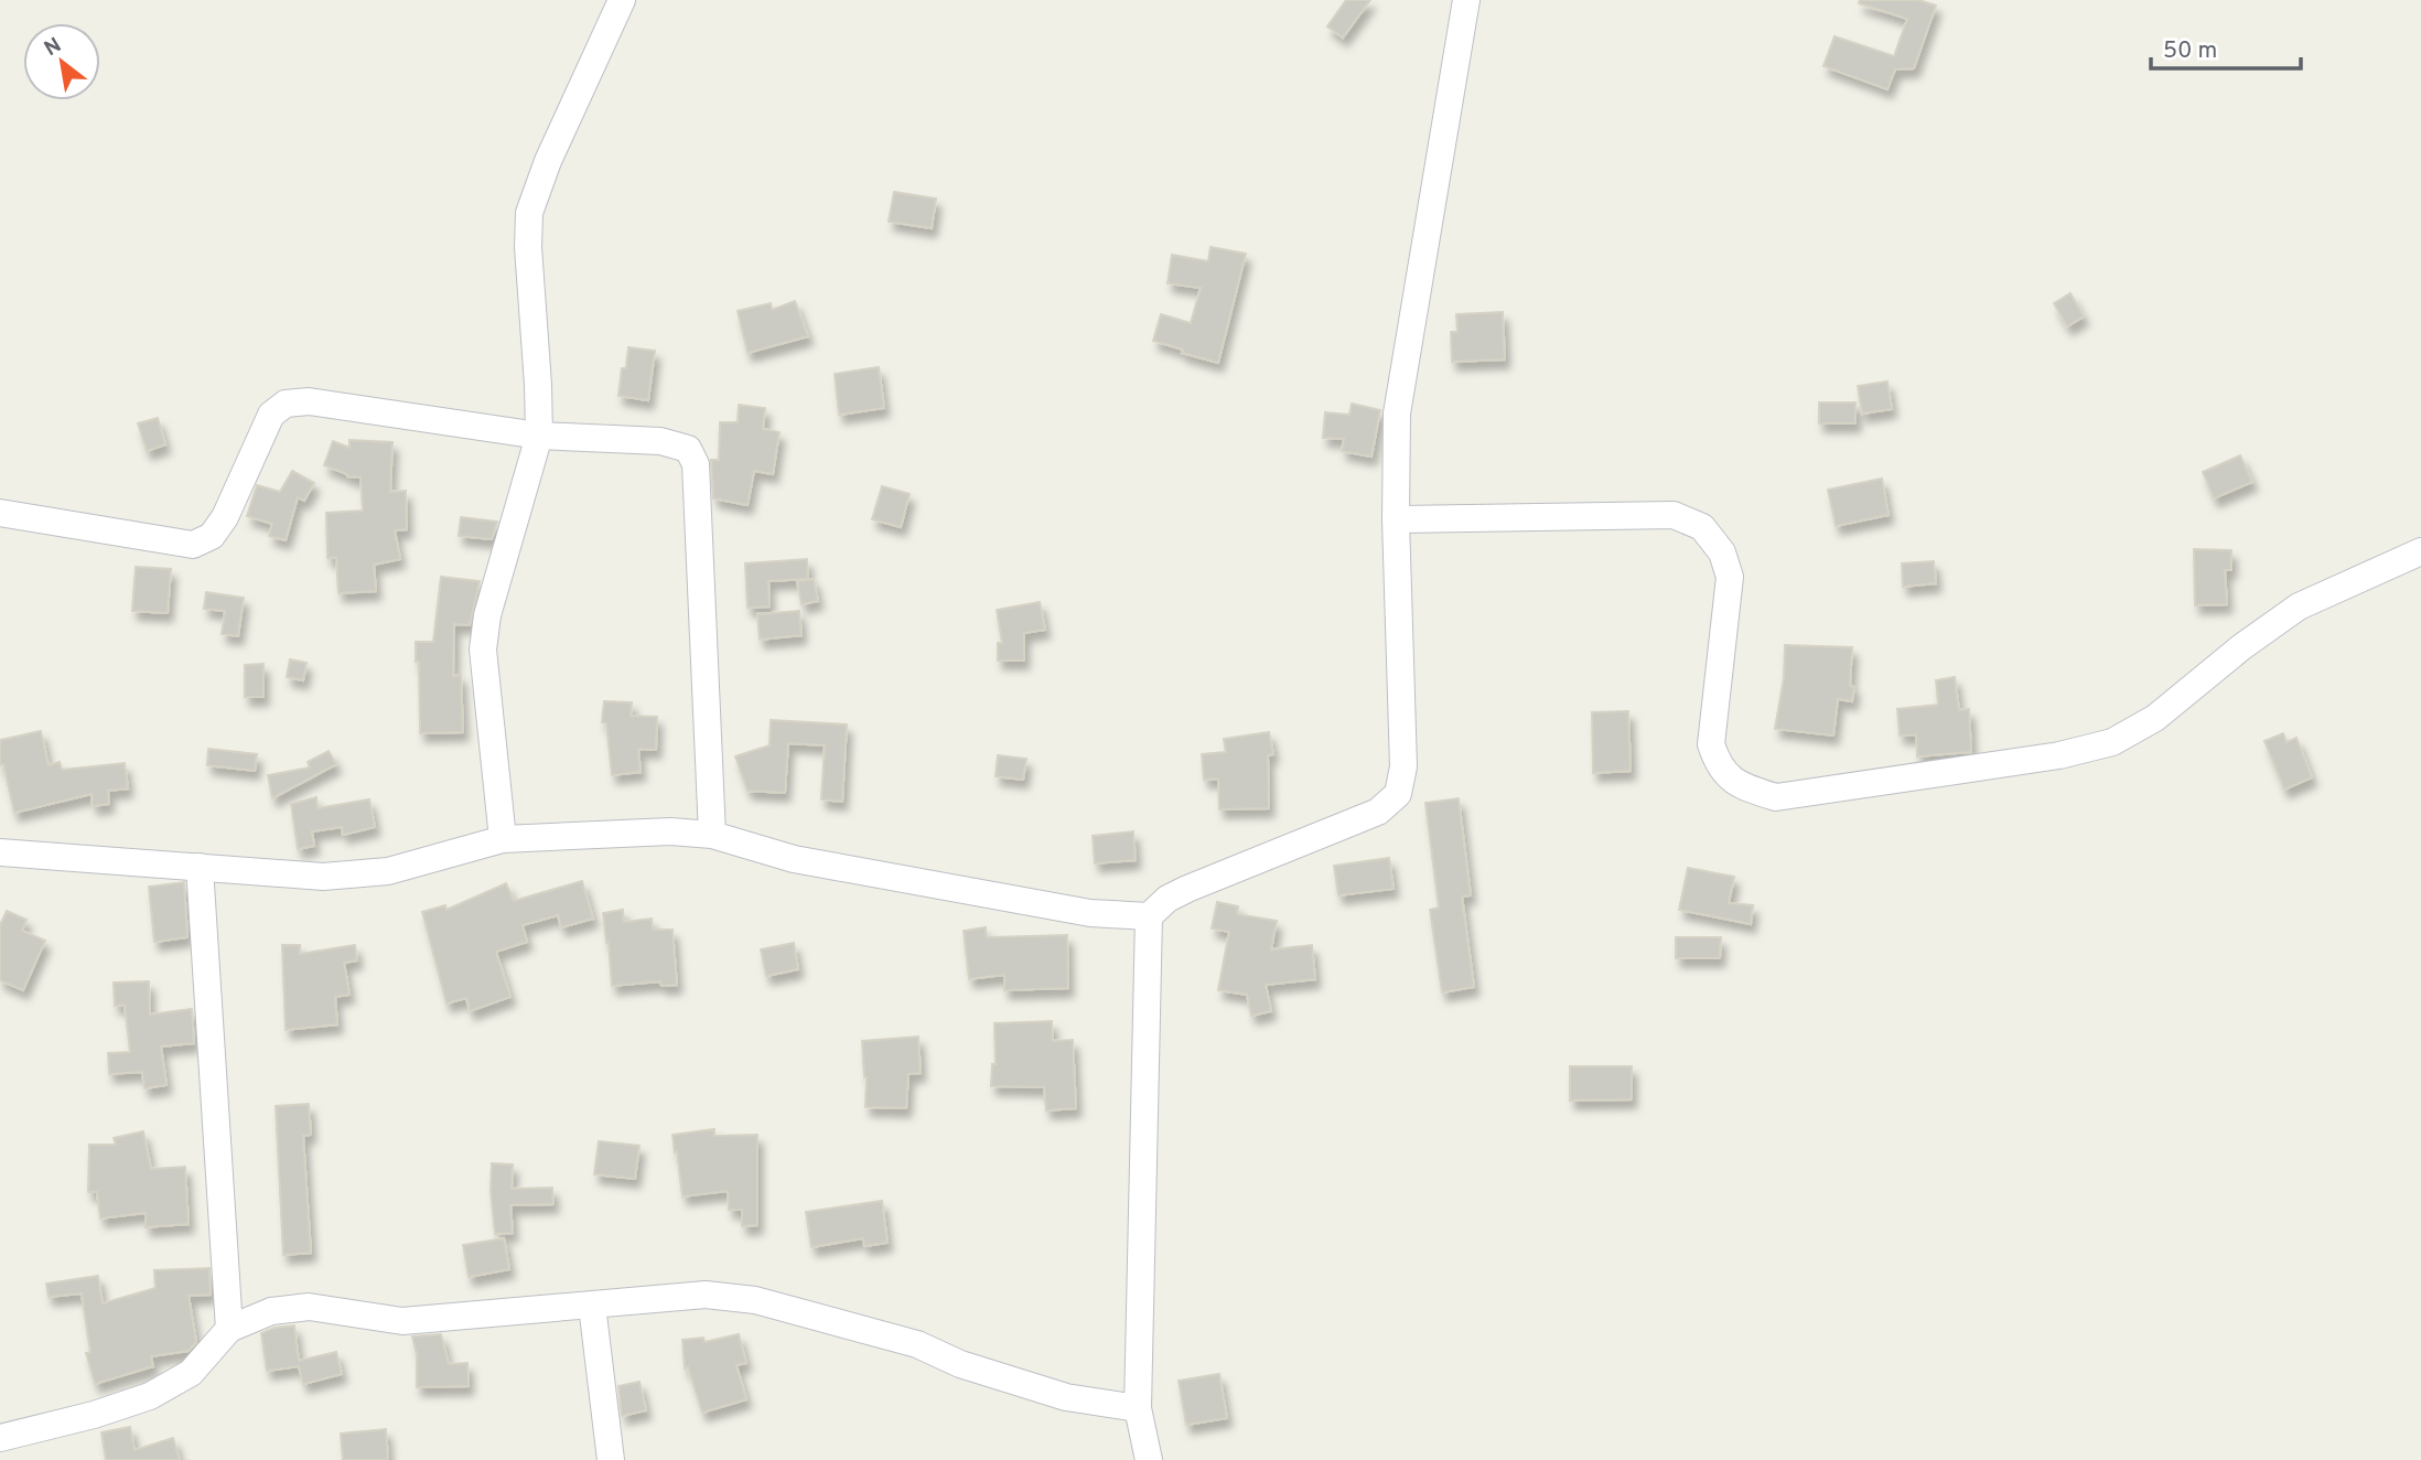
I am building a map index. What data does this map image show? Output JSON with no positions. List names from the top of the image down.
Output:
{
  "scale_bar": "50 m",
  "north": "top left"
}
